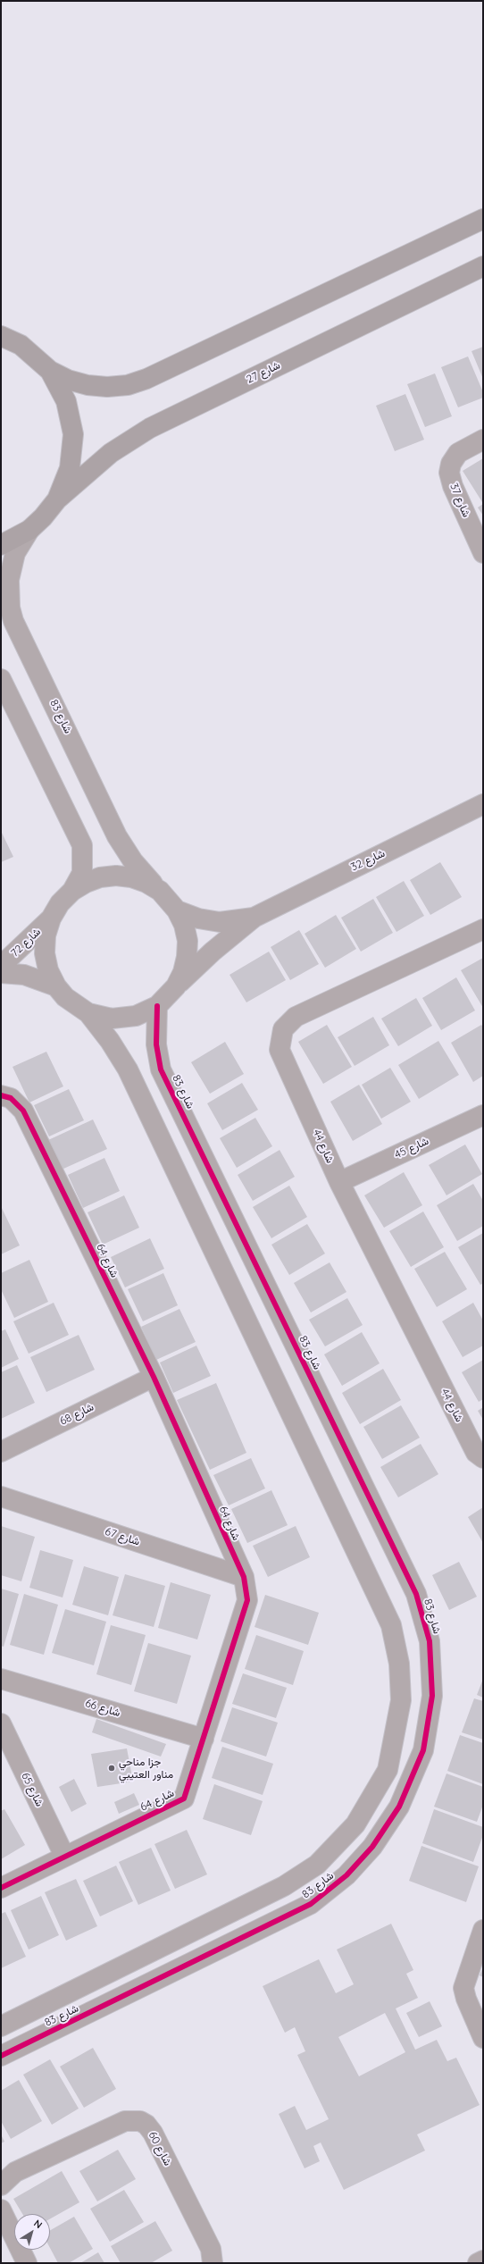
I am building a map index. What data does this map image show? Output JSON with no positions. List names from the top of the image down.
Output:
{
  "streets": {
    "main road": ["شارع 27"],
    "street": [
      "شارع 37",
      "شارع 83",
      "شارع 32",
      "شارع 72",
      "شارع 44",
      "شارع 45",
      "شارع 64",
      "شارع 68",
      "شارع 67",
      "شارع 66",
      "شارع 65",
      "شارع 60"
    ]
  },
  "crossings": [
    ["شارع 83", "شارع 32"],
    ["شارع 44", "شارع 45"],
    ["شارع 64", "شارع 68"],
    ["شارع 64", "شارع 67"],
    ["شارع 64", "شارع 66"],
    ["شارع 64", "شارع 65"]
  ],
  "places": ["جزا مناحي مناور العتيبي"],
  "north": "top right"
}
